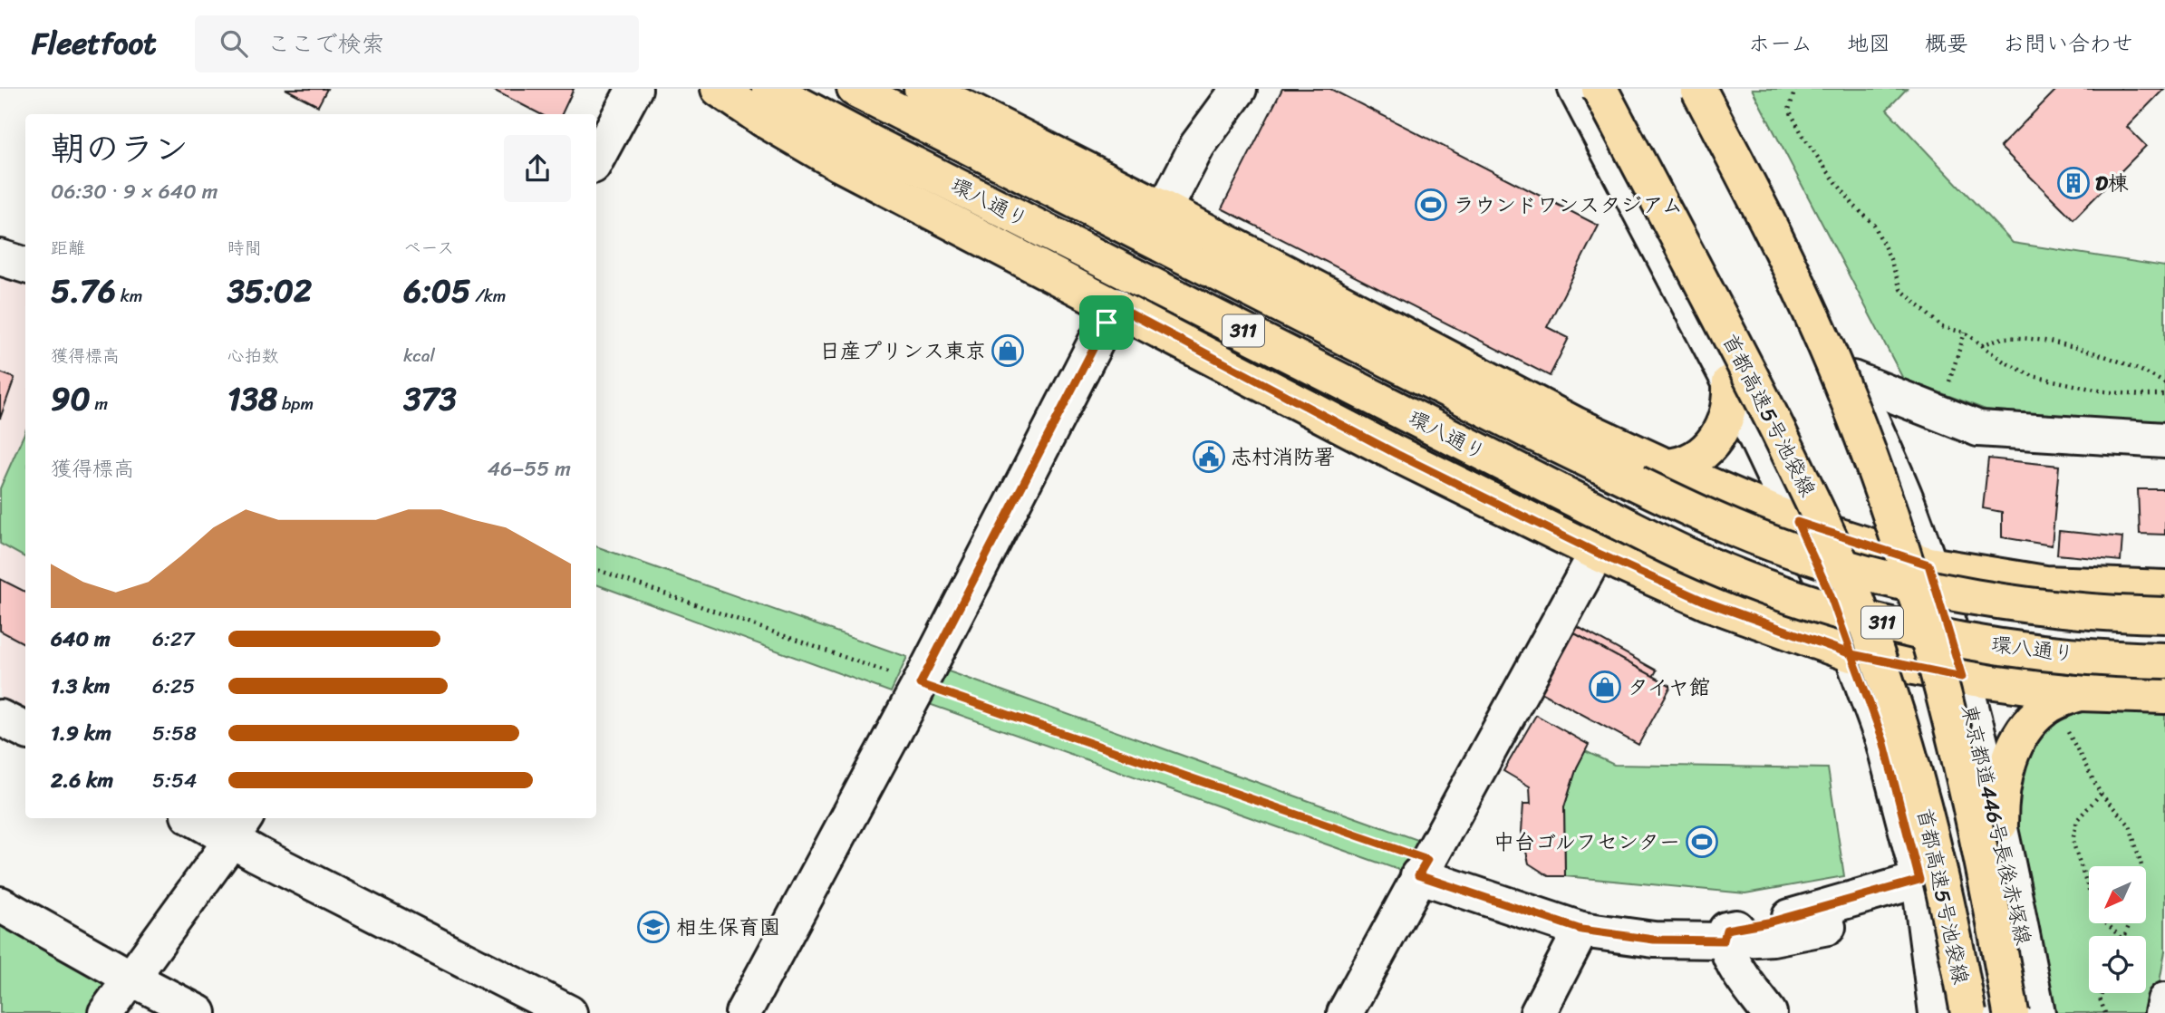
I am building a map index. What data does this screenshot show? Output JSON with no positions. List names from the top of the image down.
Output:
{
  "streets": {
    "main road": ["環八通り", "311", "首都高速5号池袋線"],
    "street": ["東京都道446号長後赤塚線"]
  },
  "places": {
    "building": ["D棟"],
    "sports": ["ラウンドワンスタジアム", "中台ゴルフセンター"],
    "shop": ["日産プリンス東京", "タイヤ館"],
    "public building": ["志村消防署"],
    "school or university": ["相生保育園"]
  },
  "north": "bottom left",
  "page": {
    "header": "Fleetfoot",
    "search": "ここで検索",
    "nav": [
      "ホーム",
      "地図",
      "概要",
      "お問い合わせ"
    ],
    "heading": ["朝のラン", "06:30 · 9 × 640 m"],
    "stats": [
      ["距離", "5.76 km"],
      ["時間", "35:02"],
      ["ペース", "6:05 /km"],
      ["獲得標高", "90 m"],
      ["心拍数", "138 bpm"],
      ["kcal", "373"]
    ],
    "chart": ["獲得標高", "46–55 m"],
    "list": [
      {
        "name": "640 m",
        "note": "6:27"
      },
      {
        "name": "1.3 km",
        "note": "6:25"
      },
      {
        "name": "1.9 km",
        "note": "5:58"
      },
      {
        "name": "2.6 km",
        "note": "5:54"
      }
    ]
  }
}
